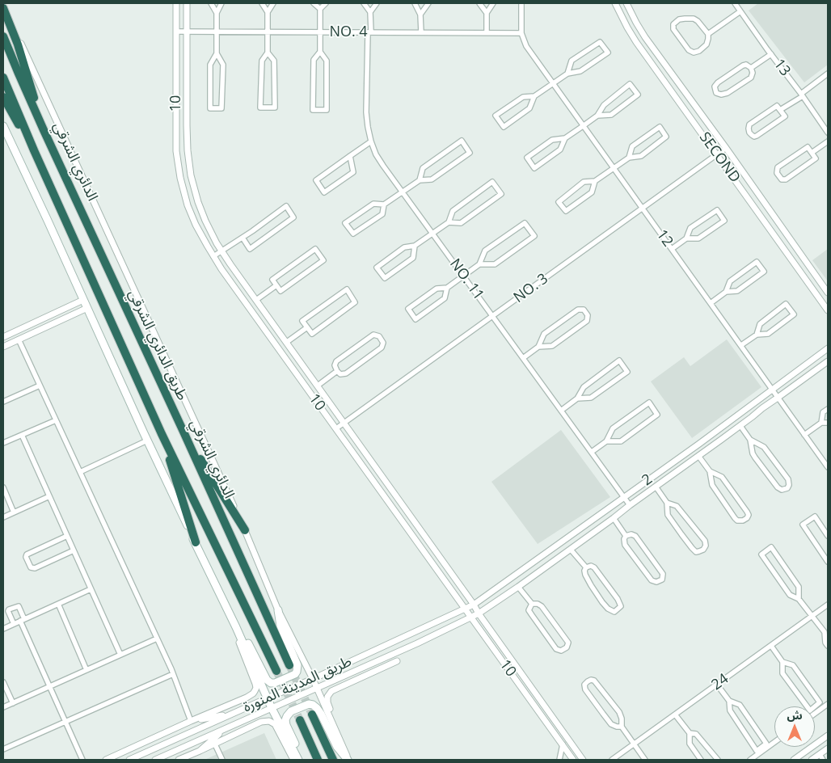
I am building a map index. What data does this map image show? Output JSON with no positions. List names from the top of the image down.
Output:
{
  "streets": {
    "highway": ["طريق الدائري الشرقي"],
    "street": [
      "NO. 4",
      "13",
      "10",
      "SECOND",
      "الدائري الشرقي",
      "12",
      "NO. 11",
      "NO. 3",
      "2",
      "24",
      "طريق المدينة المنورة"
    ]
  },
  "crossings": [
    ["NO. 4", "10"],
    ["NO. 4", "12"],
    ["NO. 4", "NO. 11"],
    ["10", "NO. 3"],
    ["10", "2"],
    ["10", "طريق المدينة المنورة"],
    ["SECOND", "NO. 3"],
    ["الدائري الشرقي", "طريق المدينة المنورة"],
    ["12", "NO. 3"],
    ["12", "2"],
    ["NO. 11", "NO. 3"],
    ["NO. 11", "2"],
    ["2", "طريق المدينة المنورة"]
  ],
  "north": "top"
}
